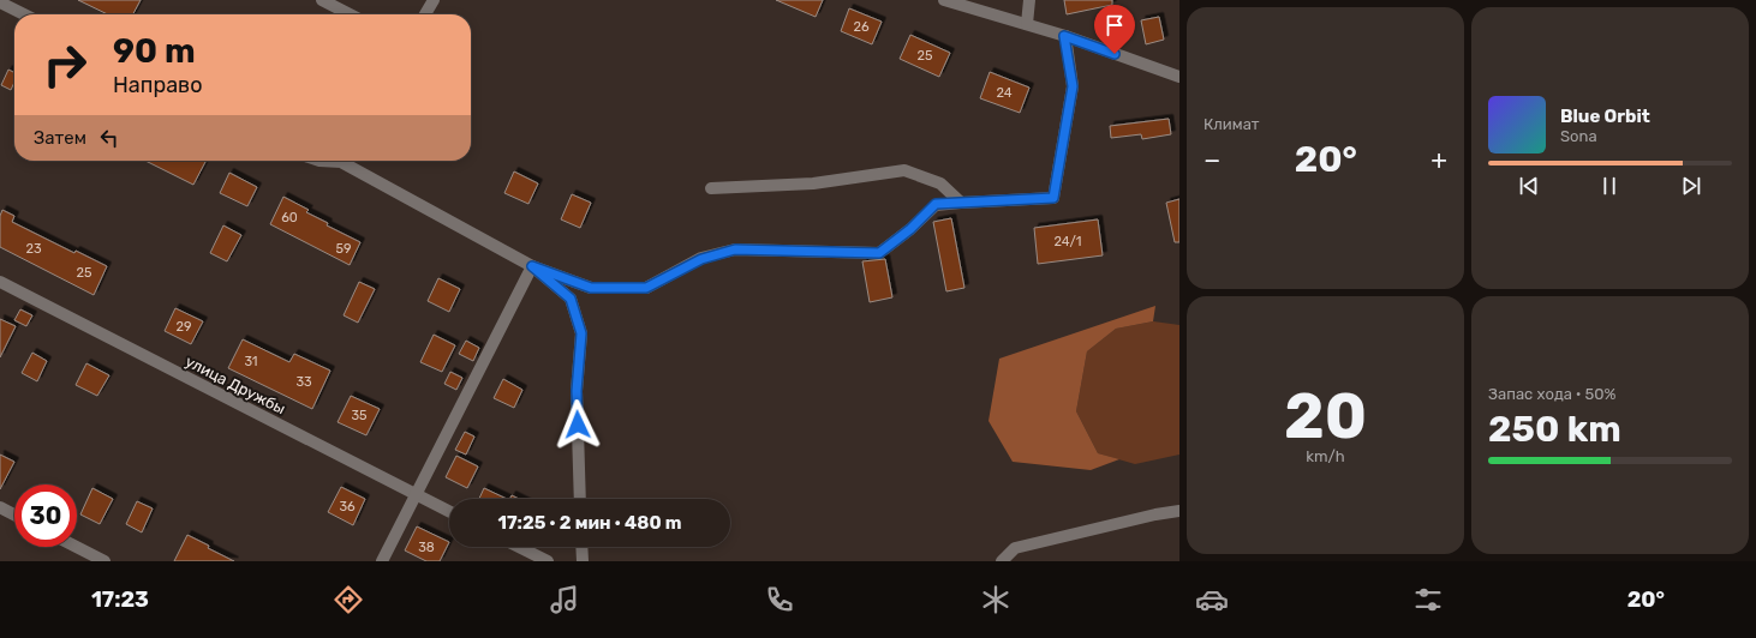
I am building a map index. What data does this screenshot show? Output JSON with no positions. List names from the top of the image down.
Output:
{
  "streets": {
    "street": ["улица Дружбы"]
  },
  "house_numbers": [
    "26",
    "25",
    "24",
    "60",
    "24/1",
    "23",
    "59",
    "25",
    "29",
    "31",
    "33",
    "35",
    "36",
    "38"
  ],
  "page": {
    "tile": [
      "Климат",
      ["20", "km/h"],
      ["Запас хода · 50%", "250 km"]
    ],
    "turn": ["90 m", "Направо"],
    "song": ["Blue Orbit", "Sona"],
    "then": "Затем",
    "heat": ["−", "20°", "+"],
    "limit": "30",
    "trip": "17:25 · 2 мин · 480 m",
    "tabs": ["17:23", "20°"]
  }
}
